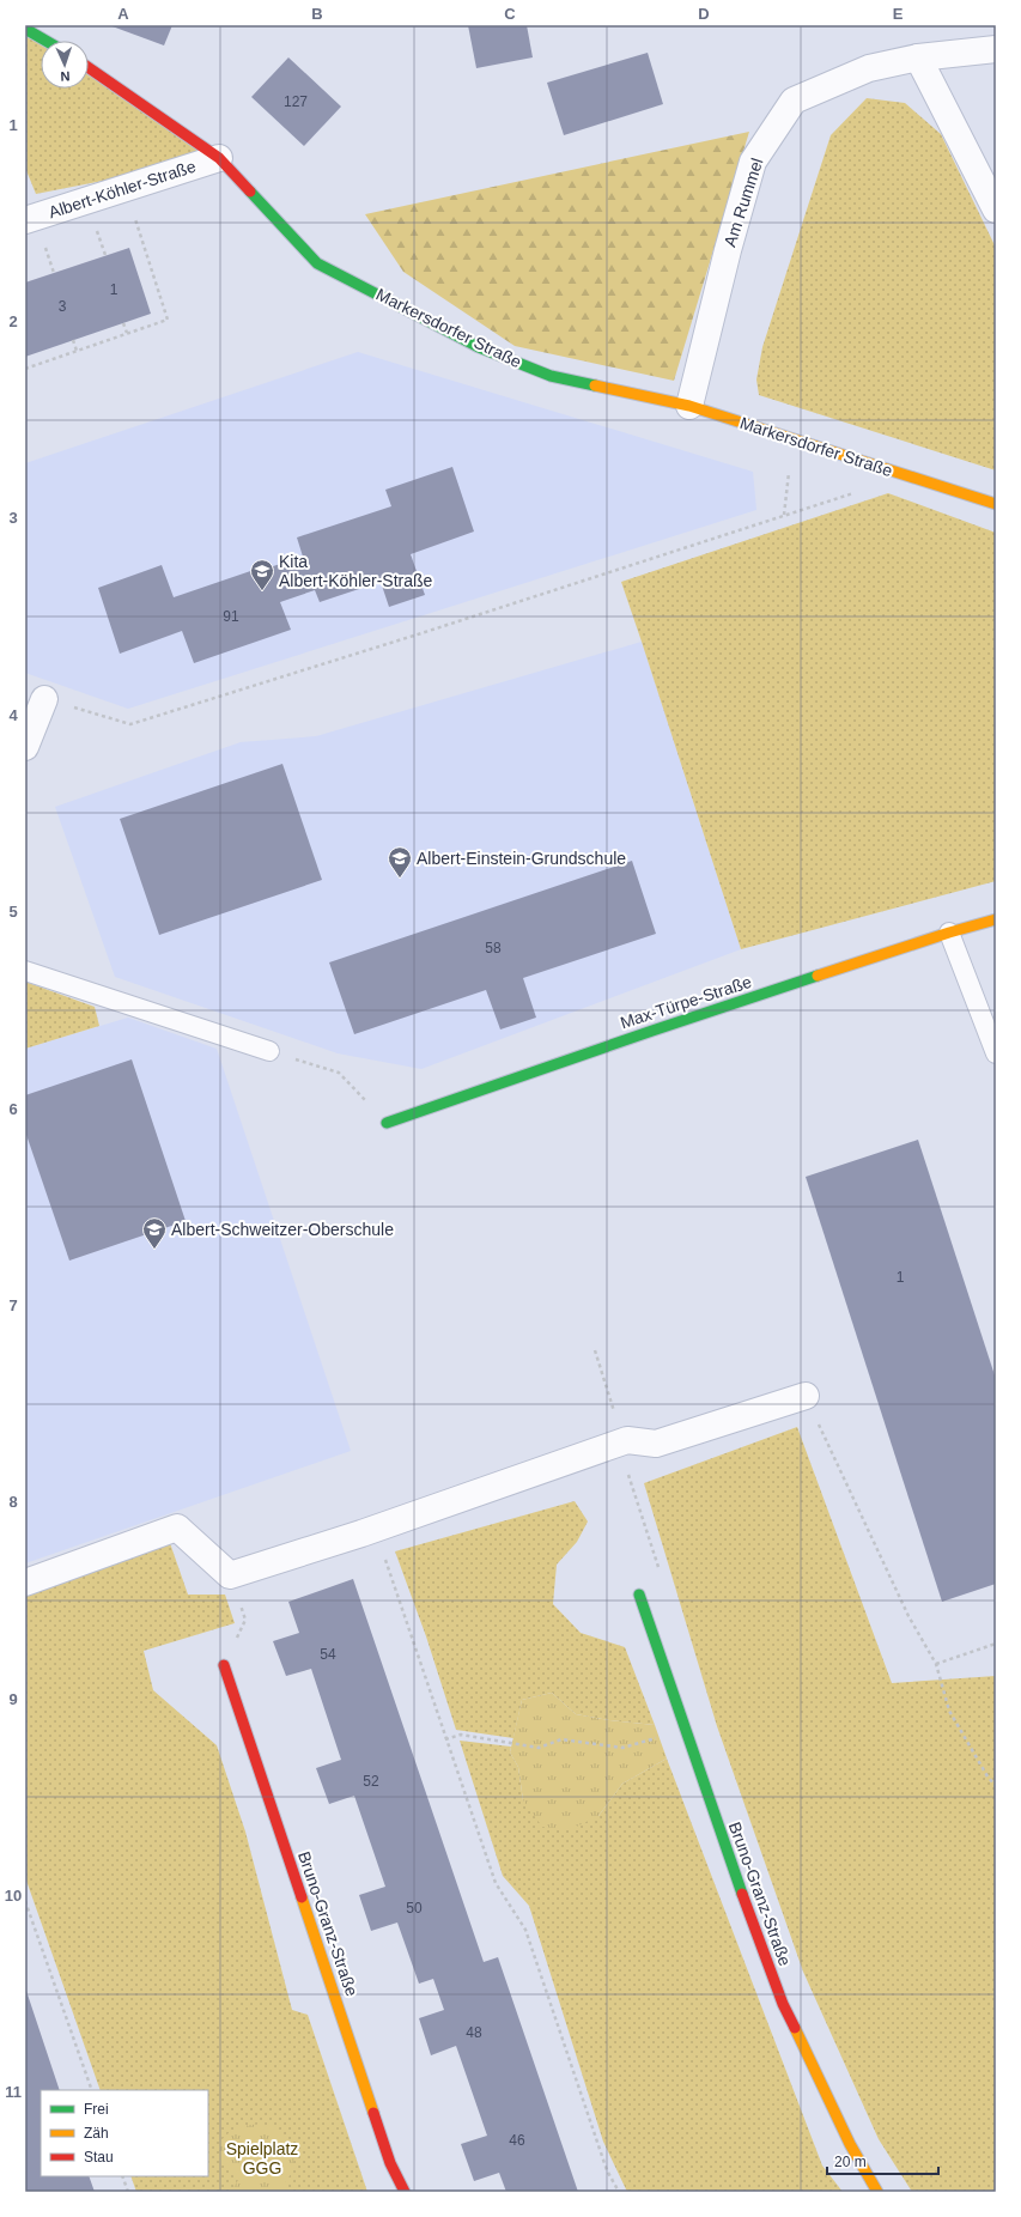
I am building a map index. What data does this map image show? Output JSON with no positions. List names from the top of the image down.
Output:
{
  "streets": {
    "street": [
      "Albert-Köhler-Straße",
      "Am Rummel",
      "Markersdorfer Straße",
      "Max-Türpe-Straße",
      "Bruno-Granz-Straße"
    ]
  },
  "crossings": [
    ["Albert-Köhler-Straße", "Markersdorfer Straße"],
    ["Am Rummel", "Markersdorfer Straße"]
  ],
  "parks": ["Spielplatz GGG"],
  "places": {
    "school or university": ["Kita Albert-Köhler-Straße", "Albert-Einstein-Grundschule", "Albert-Schweitzer-Oberschule"]
  },
  "house_numbers": [
    "127",
    "1",
    "3",
    "91",
    "58",
    "1",
    "54",
    "52",
    "50",
    "48",
    "46"
  ],
  "legend": ["Frei", "Zäh", "Stau"],
  "scale_bar": "20 m",
  "north": "bottom",
  "grid": {
    "columns": [
      "A",
      "B",
      "C",
      "D",
      "E"
    ],
    "rows": [
      "1",
      "2",
      "3",
      "4",
      "5",
      "6",
      "7",
      "8",
      "9",
      "10",
      "11"
    ]
  }
}
